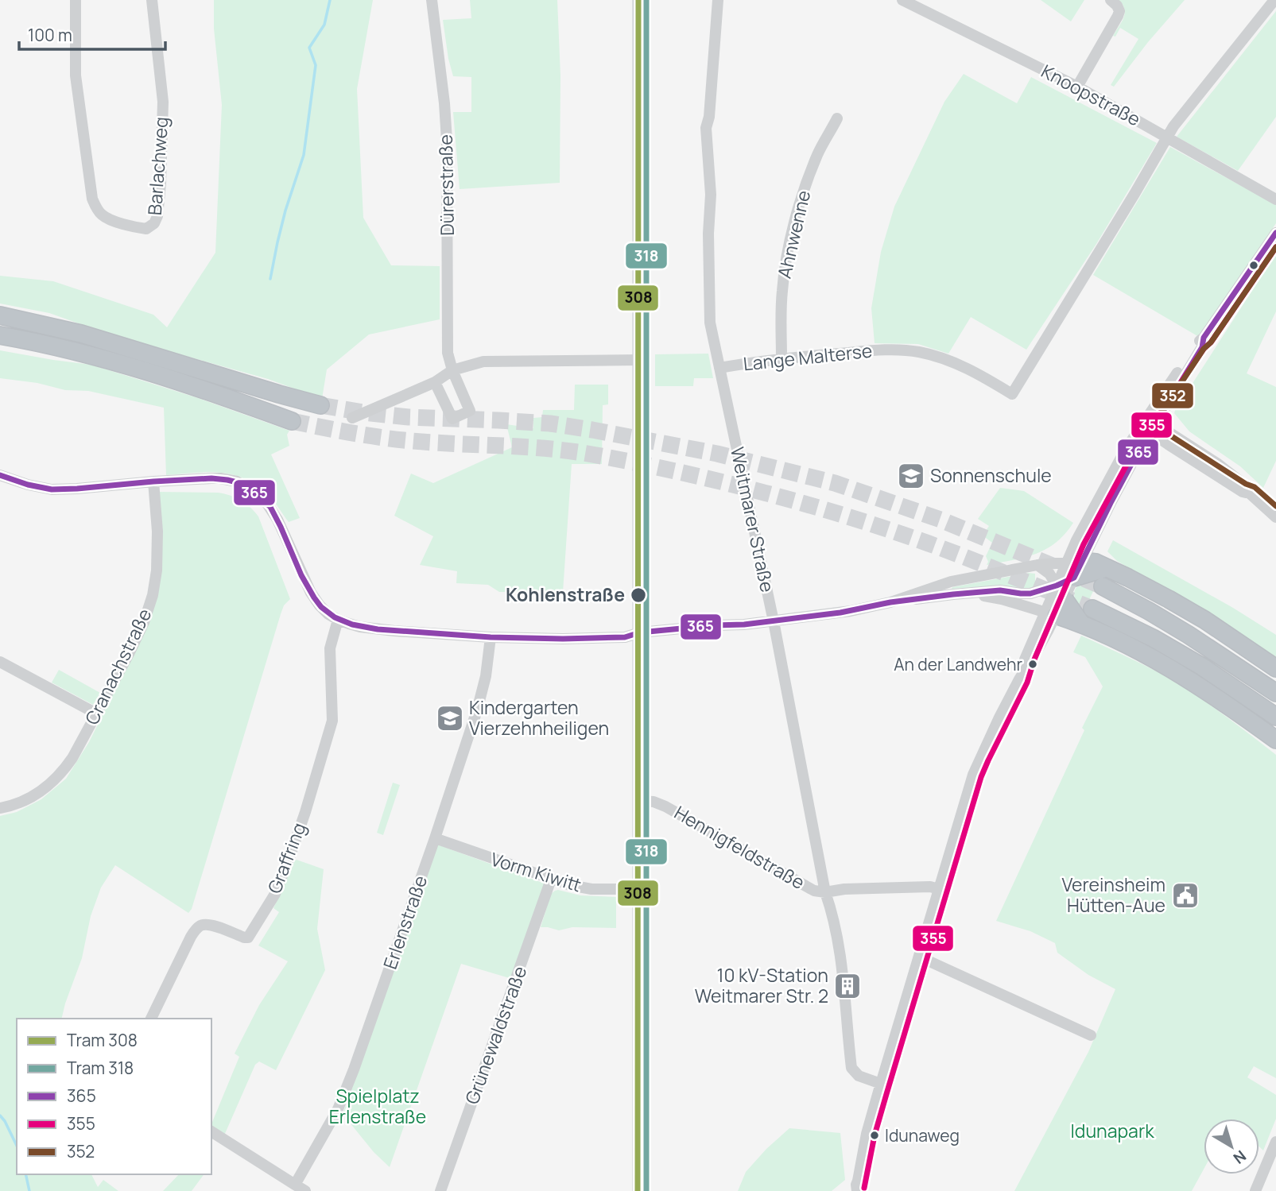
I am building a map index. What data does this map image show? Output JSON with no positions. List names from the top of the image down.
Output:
{
  "streets": {
    "street": [
      "Knoopstraße",
      "Barlachweg",
      "Dürerstraße",
      "Ahnwenne",
      "Lange Malterse",
      "Weitmarer Straße",
      "Cranachstraße",
      "Hennigfeldstraße",
      "Graffring",
      "Vorm Kiwitt",
      "Erlenstraße",
      "Grünewaldstraße"
    ]
  },
  "crossings": [
    ["Knoopstraße", "Lange Malterse"],
    ["Ahnwenne", "Lange Malterse"],
    ["Lange Malterse", "Weitmarer Straße"],
    ["Weitmarer Straße", "Hennigfeldstraße"],
    ["Vorm Kiwitt", "Erlenstraße"],
    ["Vorm Kiwitt", "Grünewaldstraße"]
  ],
  "parks": ["Spielplatz Erlenstraße", "Idunapark"],
  "places": {
    "school or university": ["Sonnenschule", "Kindergarten Vierzehnheiligen"],
    "other": ["Kohlenstraße", "An der Landwehr", "Idunaweg"],
    "public building": ["Vereinsheim Hütten-Aue"],
    "building": ["10 kV-Station Weitmarer Str. 2"]
  },
  "lines": [
    "tram line 308",
    "tram line 318",
    "transit line 365",
    "transit line 355",
    "transit line 352"
  ],
  "legend": [
    "Tram 308",
    "Tram 318",
    "365",
    "355",
    "352"
  ],
  "scale_bar": "100 m",
  "north": "bottom right"
}
